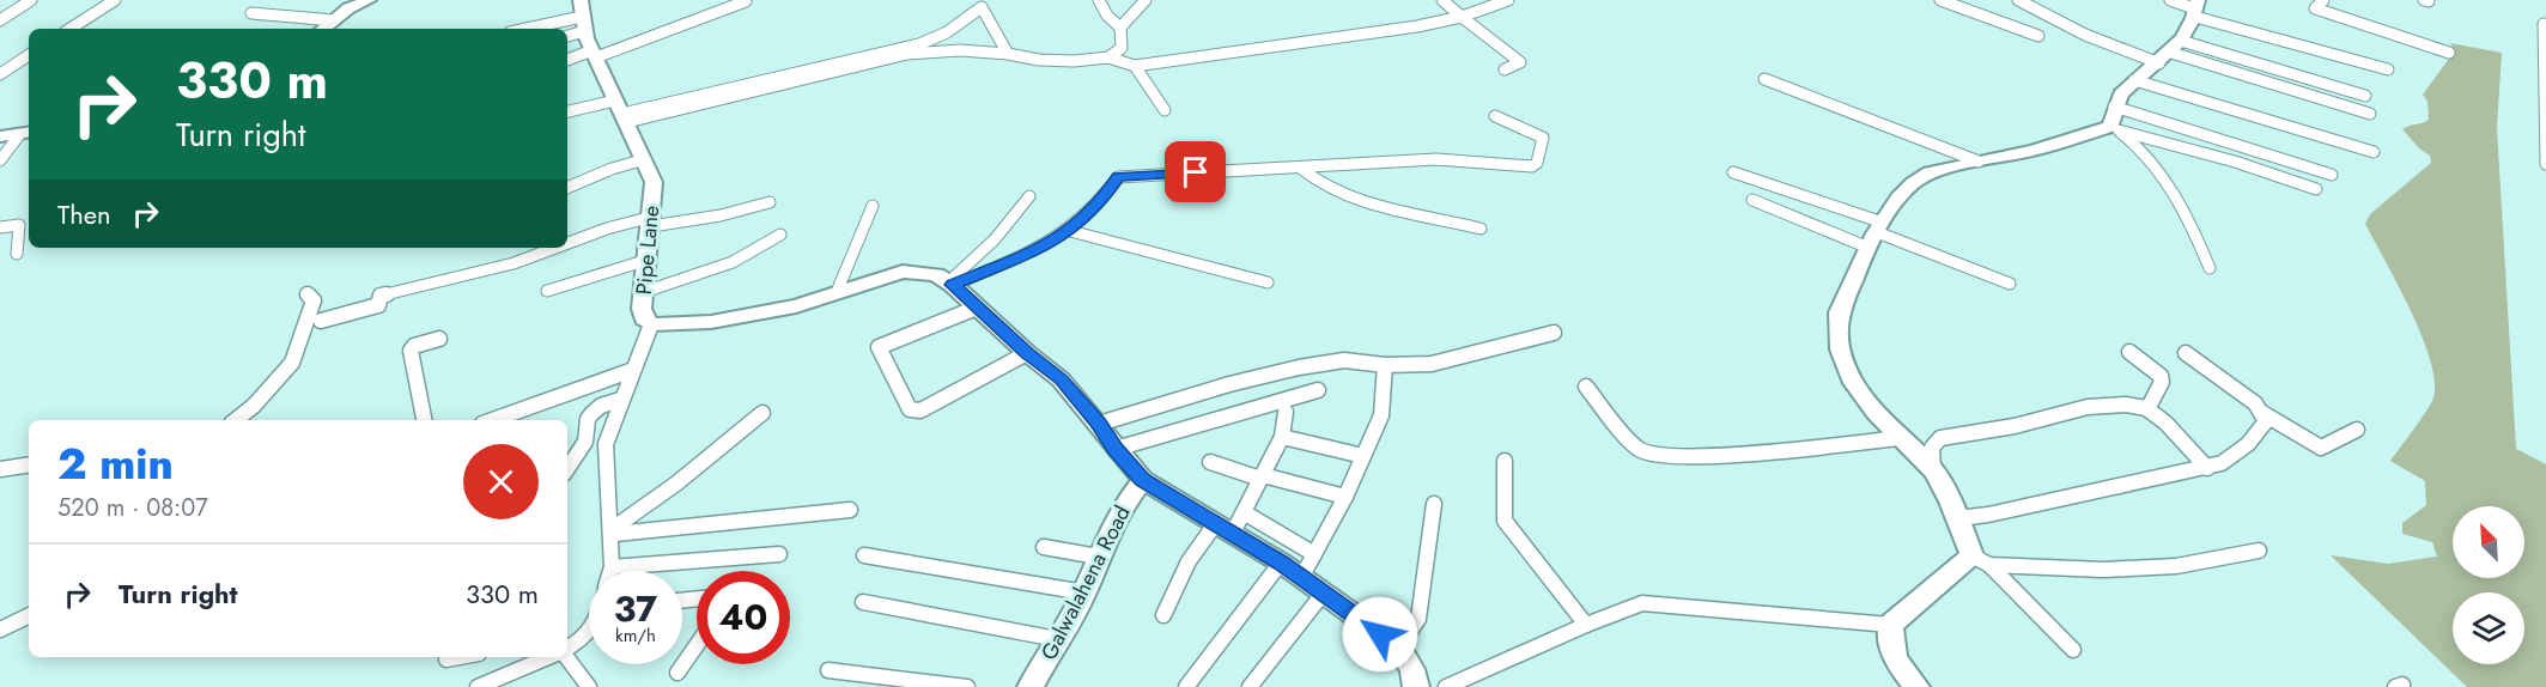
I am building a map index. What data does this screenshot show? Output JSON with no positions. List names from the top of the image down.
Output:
{
  "streets": {
    "street": ["Pipe Lane", "Galwalahena Road"]
  },
  "north": "top left",
  "page": {
    "turn": ["330 m", "Turn right"],
    "then": "Then",
    "heading": ["2 min", "520 m · 08:07"],
    "list": [
      {
        "name": "Turn right",
        "value": "330 m"
      }
    ],
    "speed": "37 km/h",
    "limit": "40"
  }
}
